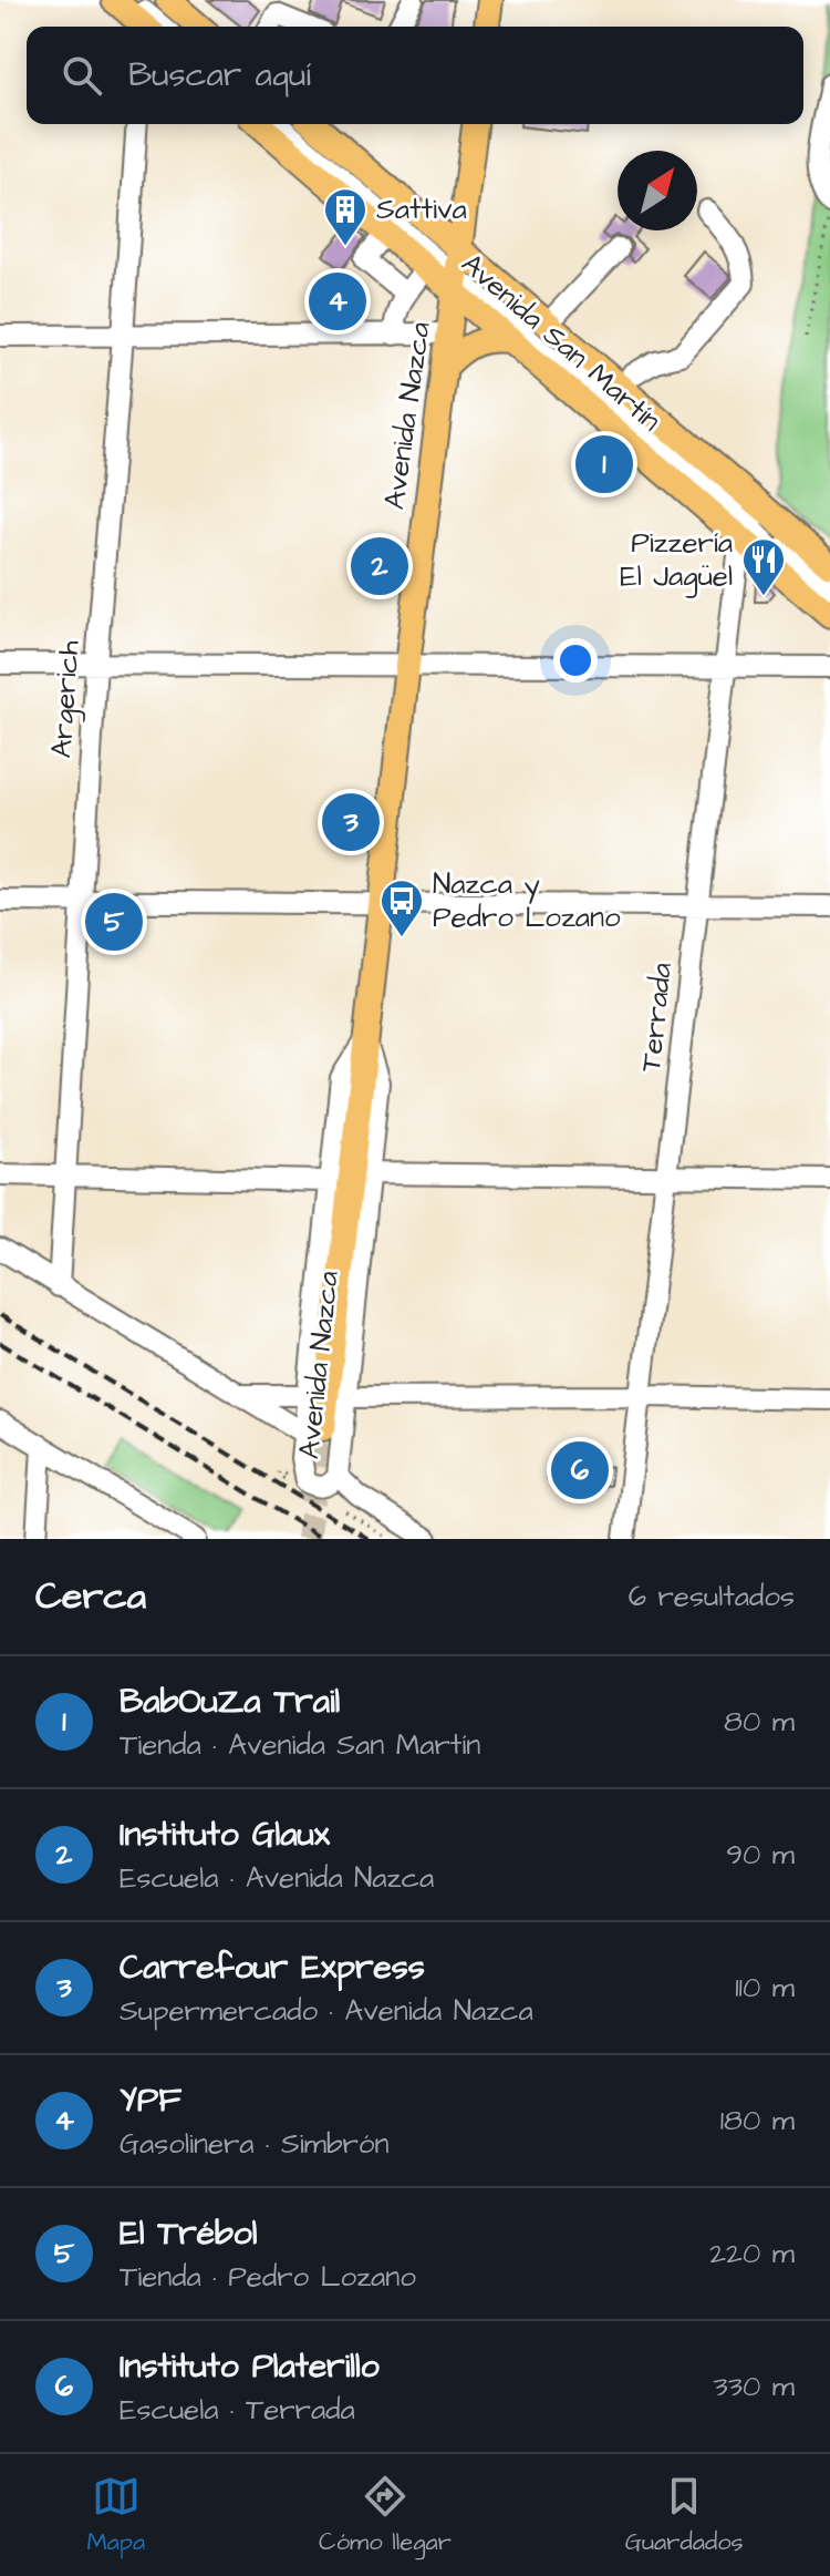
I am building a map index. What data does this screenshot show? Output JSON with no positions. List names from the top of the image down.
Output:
{
  "streets": {
    "main road": ["Avenida San Martín", "Avenida Nazca"],
    "street": ["Argerich", "Terrada"]
  },
  "crossings": [
    ["Avenida San Martín", "Avenida Nazca"],
    ["Avenida San Martín", "Terrada"]
  ],
  "places": {
    "building": ["Sattiva"],
    "restaurant": ["Pizzería El Jagüel"],
    "bus stop": ["Nazca y Pedro Lozano"]
  },
  "north": "top right",
  "page": {
    "search": "Buscar aquí",
    "pins": [
      "4",
      "1",
      "2",
      "3",
      "5",
      "6"
    ],
    "heading": ["Cerca", "6 resultados"],
    "list": [
      {
        "mark": "1",
        "name": "BabOuZa Trail",
        "note": "Tienda · Avenida San Martín",
        "value": "80 m"
      },
      {
        "mark": "2",
        "name": "Instituto Glaux",
        "note": "Escuela · Avenida Nazca",
        "value": "90 m"
      },
      {
        "mark": "3",
        "name": "Carrefour Express",
        "note": "Supermercado · Avenida Nazca",
        "value": "110 m"
      },
      {
        "mark": "4",
        "name": "YPF",
        "note": "Gasolinera · Simbrón",
        "value": "180 m"
      },
      {
        "mark": "5",
        "name": "El Trébol",
        "note": "Tienda · Pedro Lozano",
        "value": "220 m"
      },
      {
        "mark": "6",
        "name": "Instituto Platerillo",
        "note": "Escuela · Terrada",
        "value": "330 m"
      }
    ],
    "nav": ["Mapa", "Cómo llegar", "Guardados"]
  }
}
